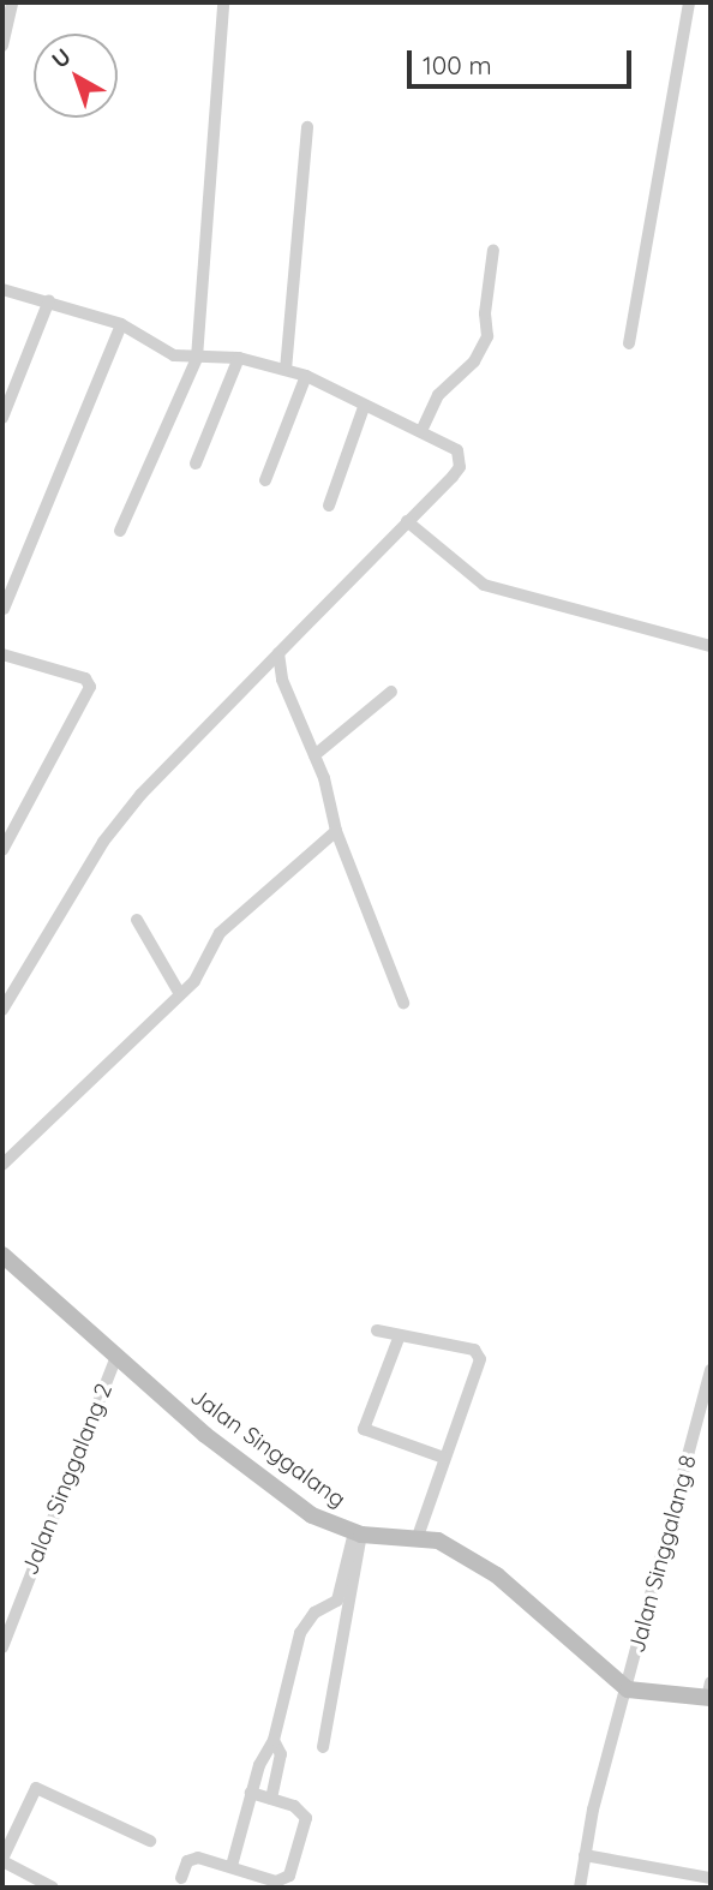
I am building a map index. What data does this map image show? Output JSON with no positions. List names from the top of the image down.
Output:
{
  "streets": {
    "main road": ["Jalan Singgalang"],
    "street": ["Jalan Singgalang 2", "Jalan Singgalang 8"]
  },
  "crossings": [
    ["Jalan Singgalang", "Jalan Singgalang 2"],
    ["Jalan Singgalang", "Jalan Singgalang 8"]
  ],
  "scale_bar": "100 m",
  "north": "top left"
}
